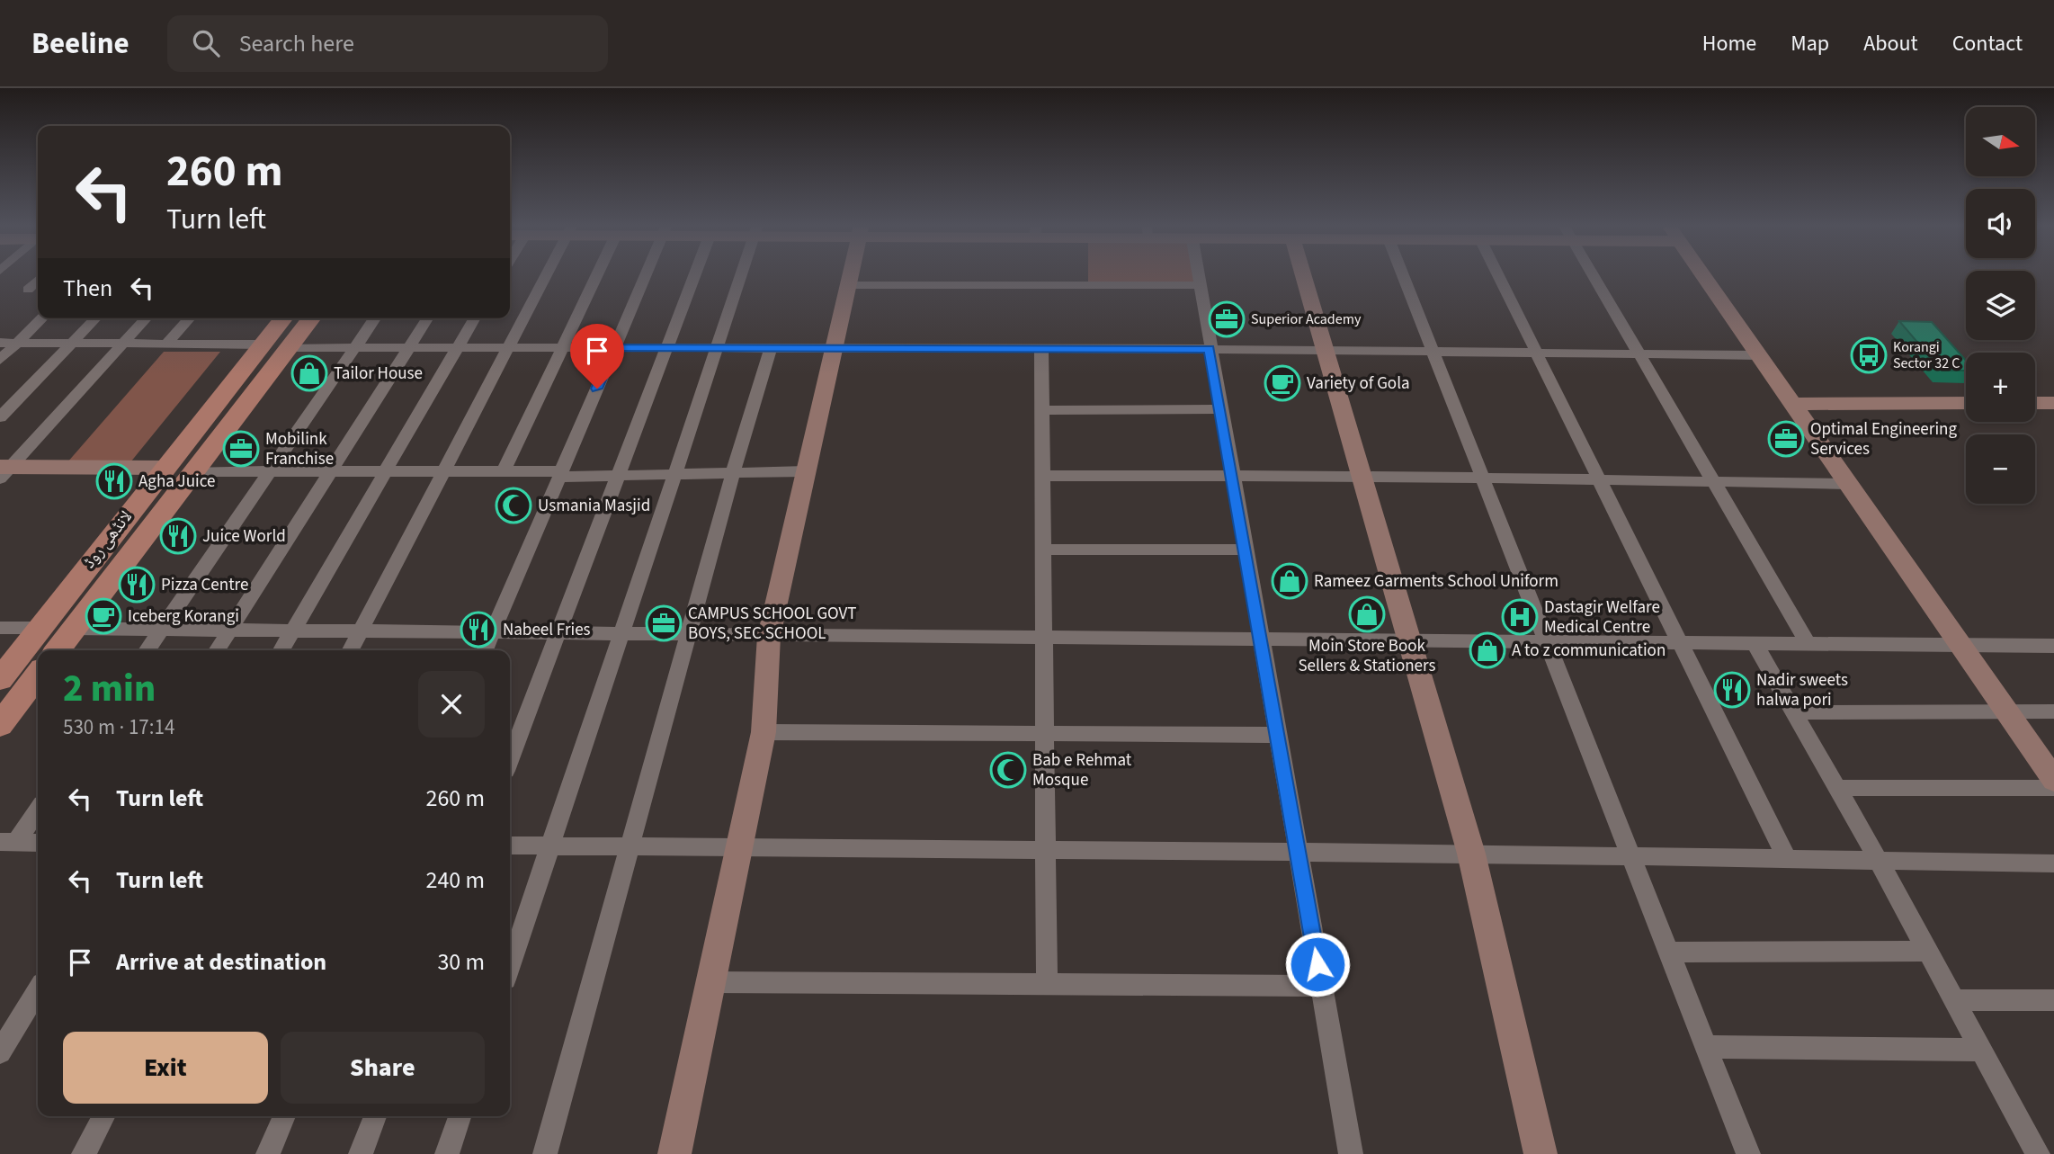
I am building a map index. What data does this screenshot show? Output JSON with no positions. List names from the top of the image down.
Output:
{
  "streets": {
    "main road": ["لانڈھی روڈ"]
  },
  "places": {
    "office": [
      "Superior Academy",
      "Optimal Engineering Services",
      "Mobilink Franchise",
      "CAMPUS SCHOOL GOVT BOYS, SEC SCHOOL"
    ],
    "bus stop": ["Korangi Sector 32 C"],
    "shop": [
      "Tailor House",
      "Rameez Garments School Uniform",
      "Moin Store Book Sellers & Stationers",
      "A to z communication"
    ],
    "cafe": ["Variety of Gola", "Iceberg Korangi"],
    "restaurant": [
      "Agha Juice",
      "Juice World",
      "Pizza Centre",
      "Nabeel Fries",
      "Nadir sweets halwa pori"
    ],
    "mosque": ["Usmania Masjid", "Bab e Rehmat Mosque"],
    "hospital": ["Dastagir Welfare Medical Centre"]
  },
  "north": "right",
  "page": {
    "header": "Beeline",
    "search": "Search here",
    "nav": [
      "Home",
      "Map",
      "About",
      "Contact"
    ],
    "map_buttons": ["+", "−"],
    "turn": ["260 m", "Turn left"],
    "then": "Then",
    "heading": ["2 min", "530 m · 17:14"],
    "list": [
      {
        "name": "Turn left",
        "value": "260 m"
      },
      {
        "name": "Turn left",
        "value": "240 m"
      },
      {
        "name": "Arrive at destination",
        "value": "30 m"
      }
    ],
    "buttons": ["Exit", "Share"]
  }
}
